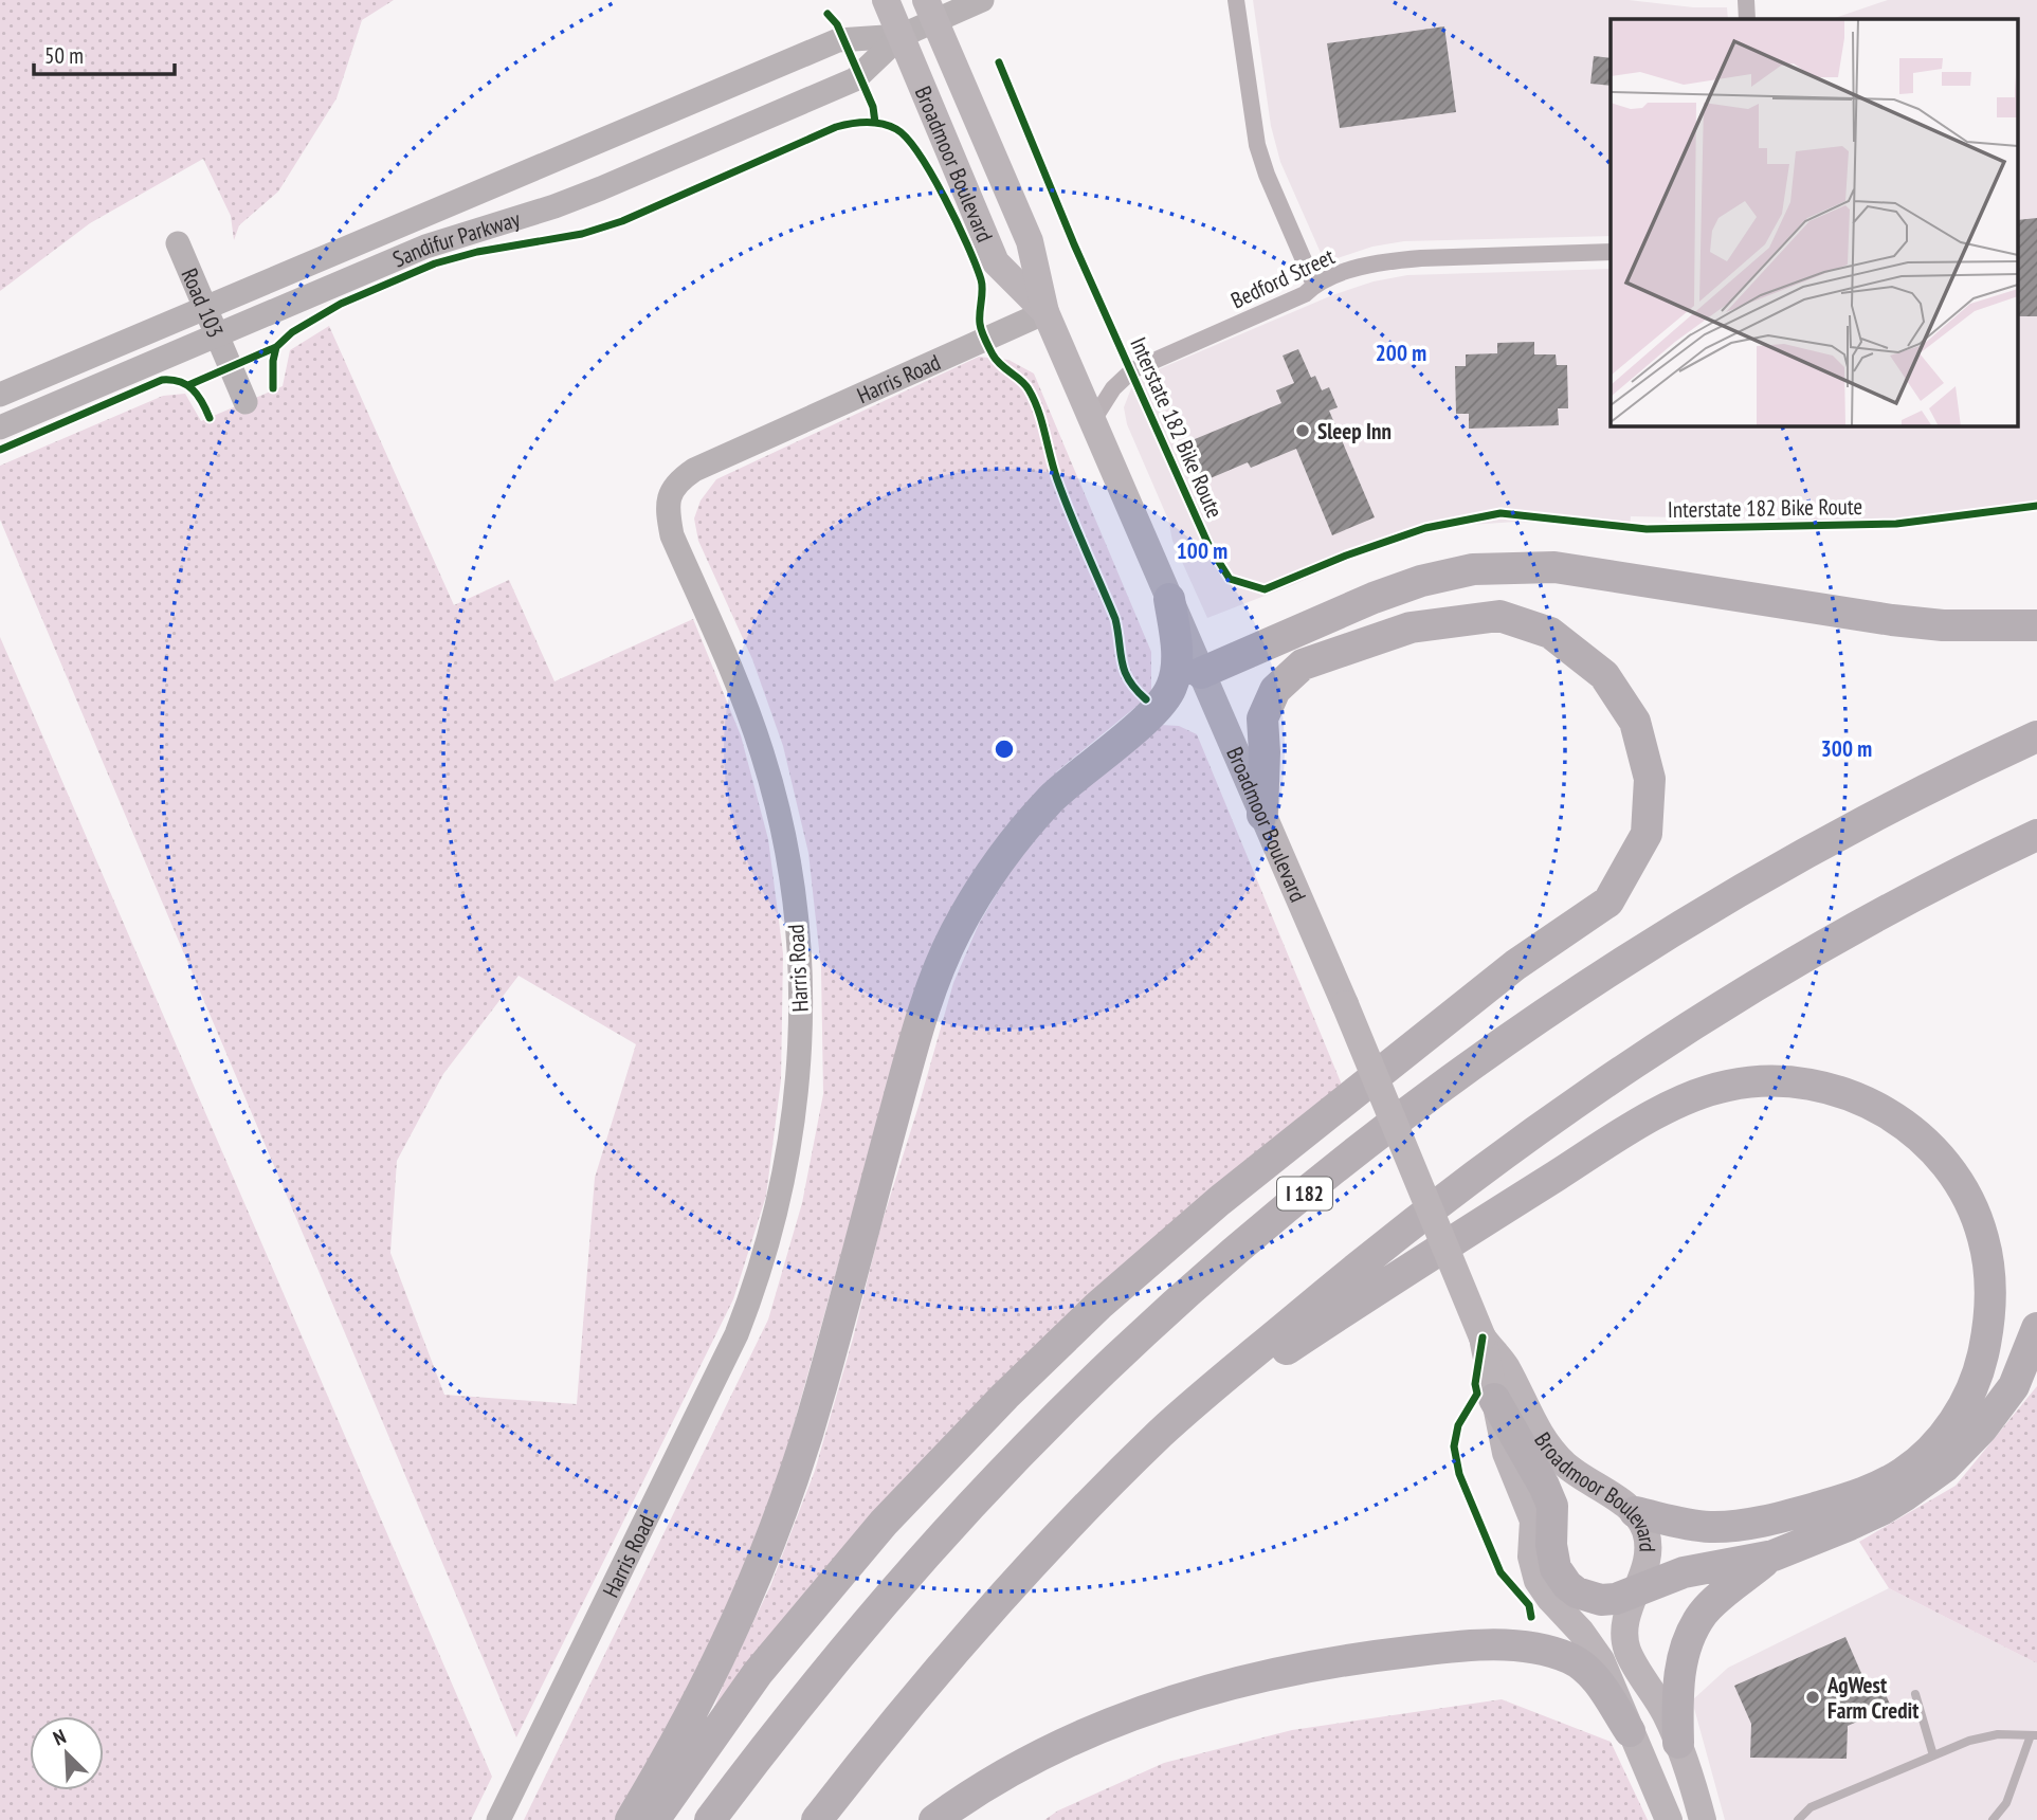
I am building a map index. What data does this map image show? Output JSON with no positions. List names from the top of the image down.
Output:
{
  "streets": {
    "highway": ["I 182"],
    "main road": [
      "Broadmoor Boulevard",
      "Sandifur Parkway",
      "Road 103",
      "Harris Road"
    ],
    "street": ["Bedford Street"],
    "cycle path": ["Interstate 182 Bike Route"]
  },
  "crossings": [
    ["Broadmoor Boulevard", "Sandifur Parkway"],
    ["Broadmoor Boulevard", "Bedford Street"],
    ["Broadmoor Boulevard", "Harris Road"],
    ["Sandifur Parkway", "Road 103"]
  ],
  "places": ["Sleep Inn", "AgWest Farm Credit"],
  "scale_bar": "50 m",
  "north": "top left",
  "rings": ["200 m", "100 m", "300 m"]
}
